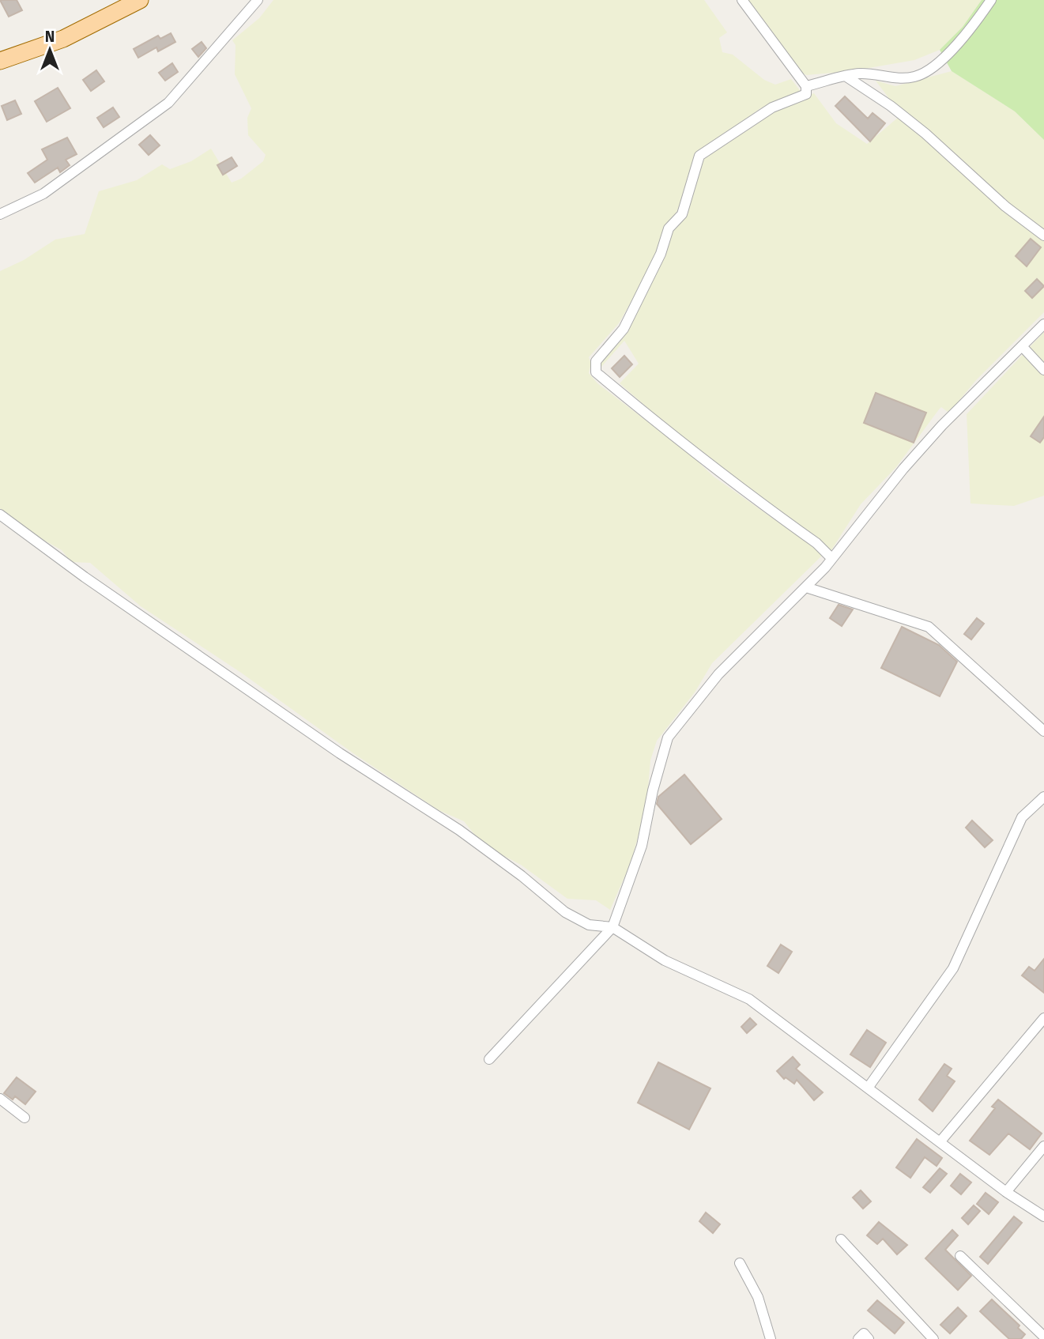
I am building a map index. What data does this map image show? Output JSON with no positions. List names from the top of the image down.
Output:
{
  "north": "top"
}
